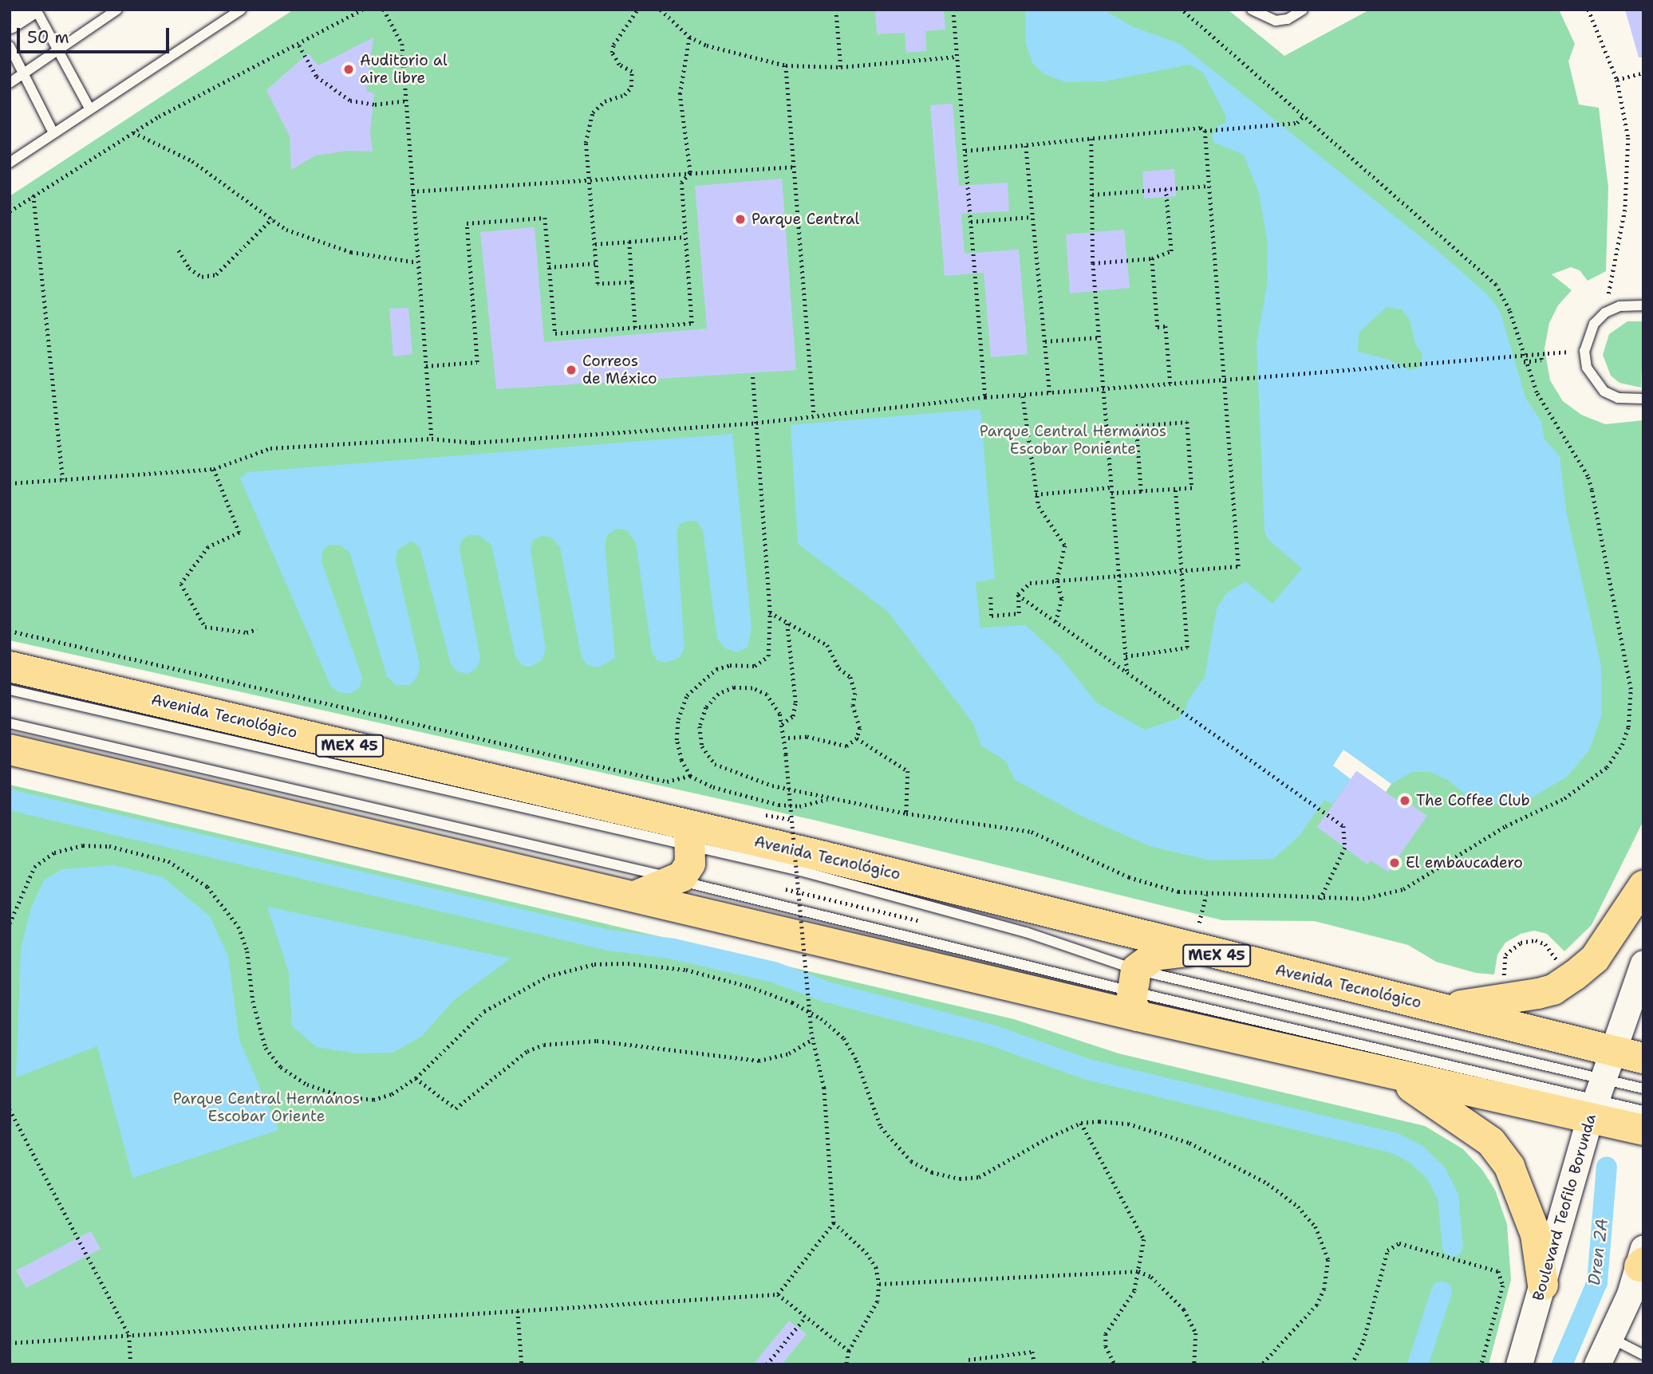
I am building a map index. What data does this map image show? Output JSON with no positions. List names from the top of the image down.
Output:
{
  "streets": {
    "main road": ["Avenida Tecnológico", "MEX 45", "Boulevard Teofilo Borunda"]
  },
  "crossings": [
    ["Avenida Tecnológico", "Boulevard Teofilo Borunda"]
  ],
  "water": ["Dren 2A"],
  "parks": ["Parque Central Hermanos Escobar Poniente", "Parque Central Hermanos Escobar Oriente"],
  "places": [
    "Auditorio al aire libre",
    "Parque Central",
    "Correos de México",
    "The Coffee Club",
    "El embaucadero"
  ],
  "scale_bar": "50 m"
}
